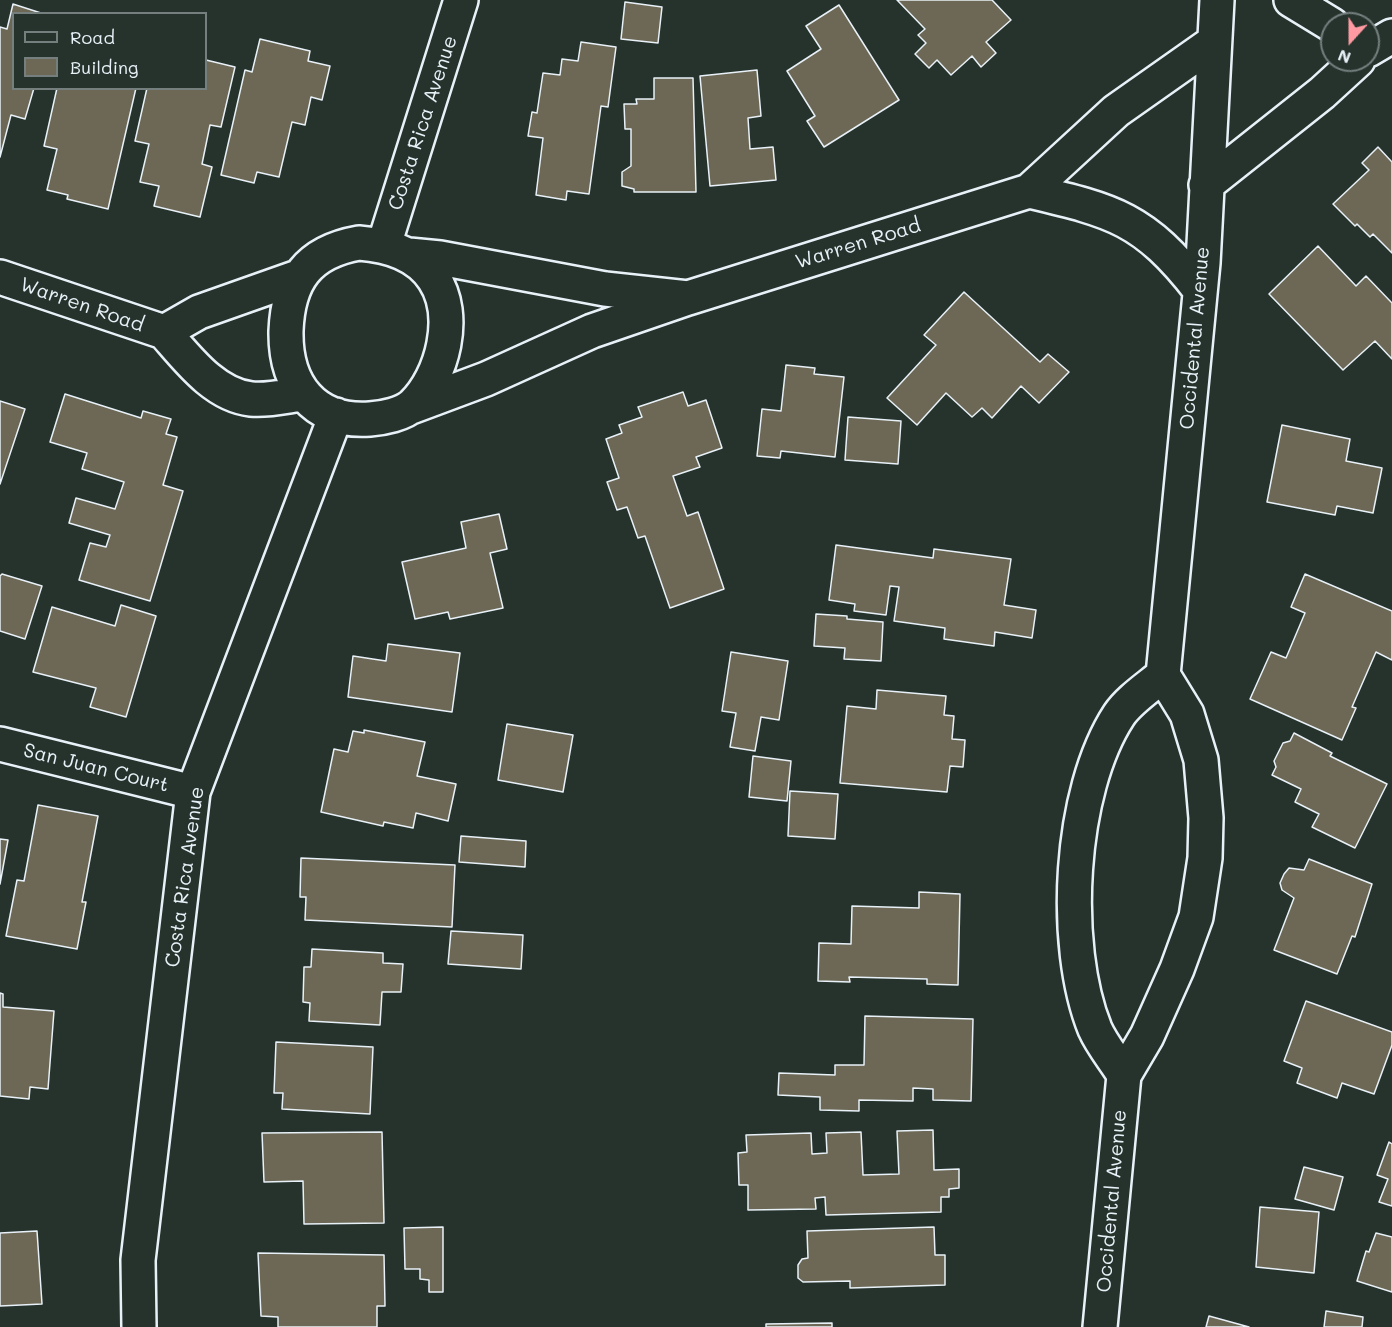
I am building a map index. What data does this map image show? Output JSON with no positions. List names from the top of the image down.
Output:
{
  "streets": {
    "street": [
      "Costa Rica Avenue",
      "Warren Road",
      "Occidental Avenue",
      "San Juan Court"
    ]
  },
  "crossings": [
    ["Costa Rica Avenue", "Warren Road"],
    ["Costa Rica Avenue", "San Juan Court"],
    ["Warren Road", "Occidental Avenue"]
  ],
  "legend": ["Road", "Building"],
  "north": "bottom"
}
